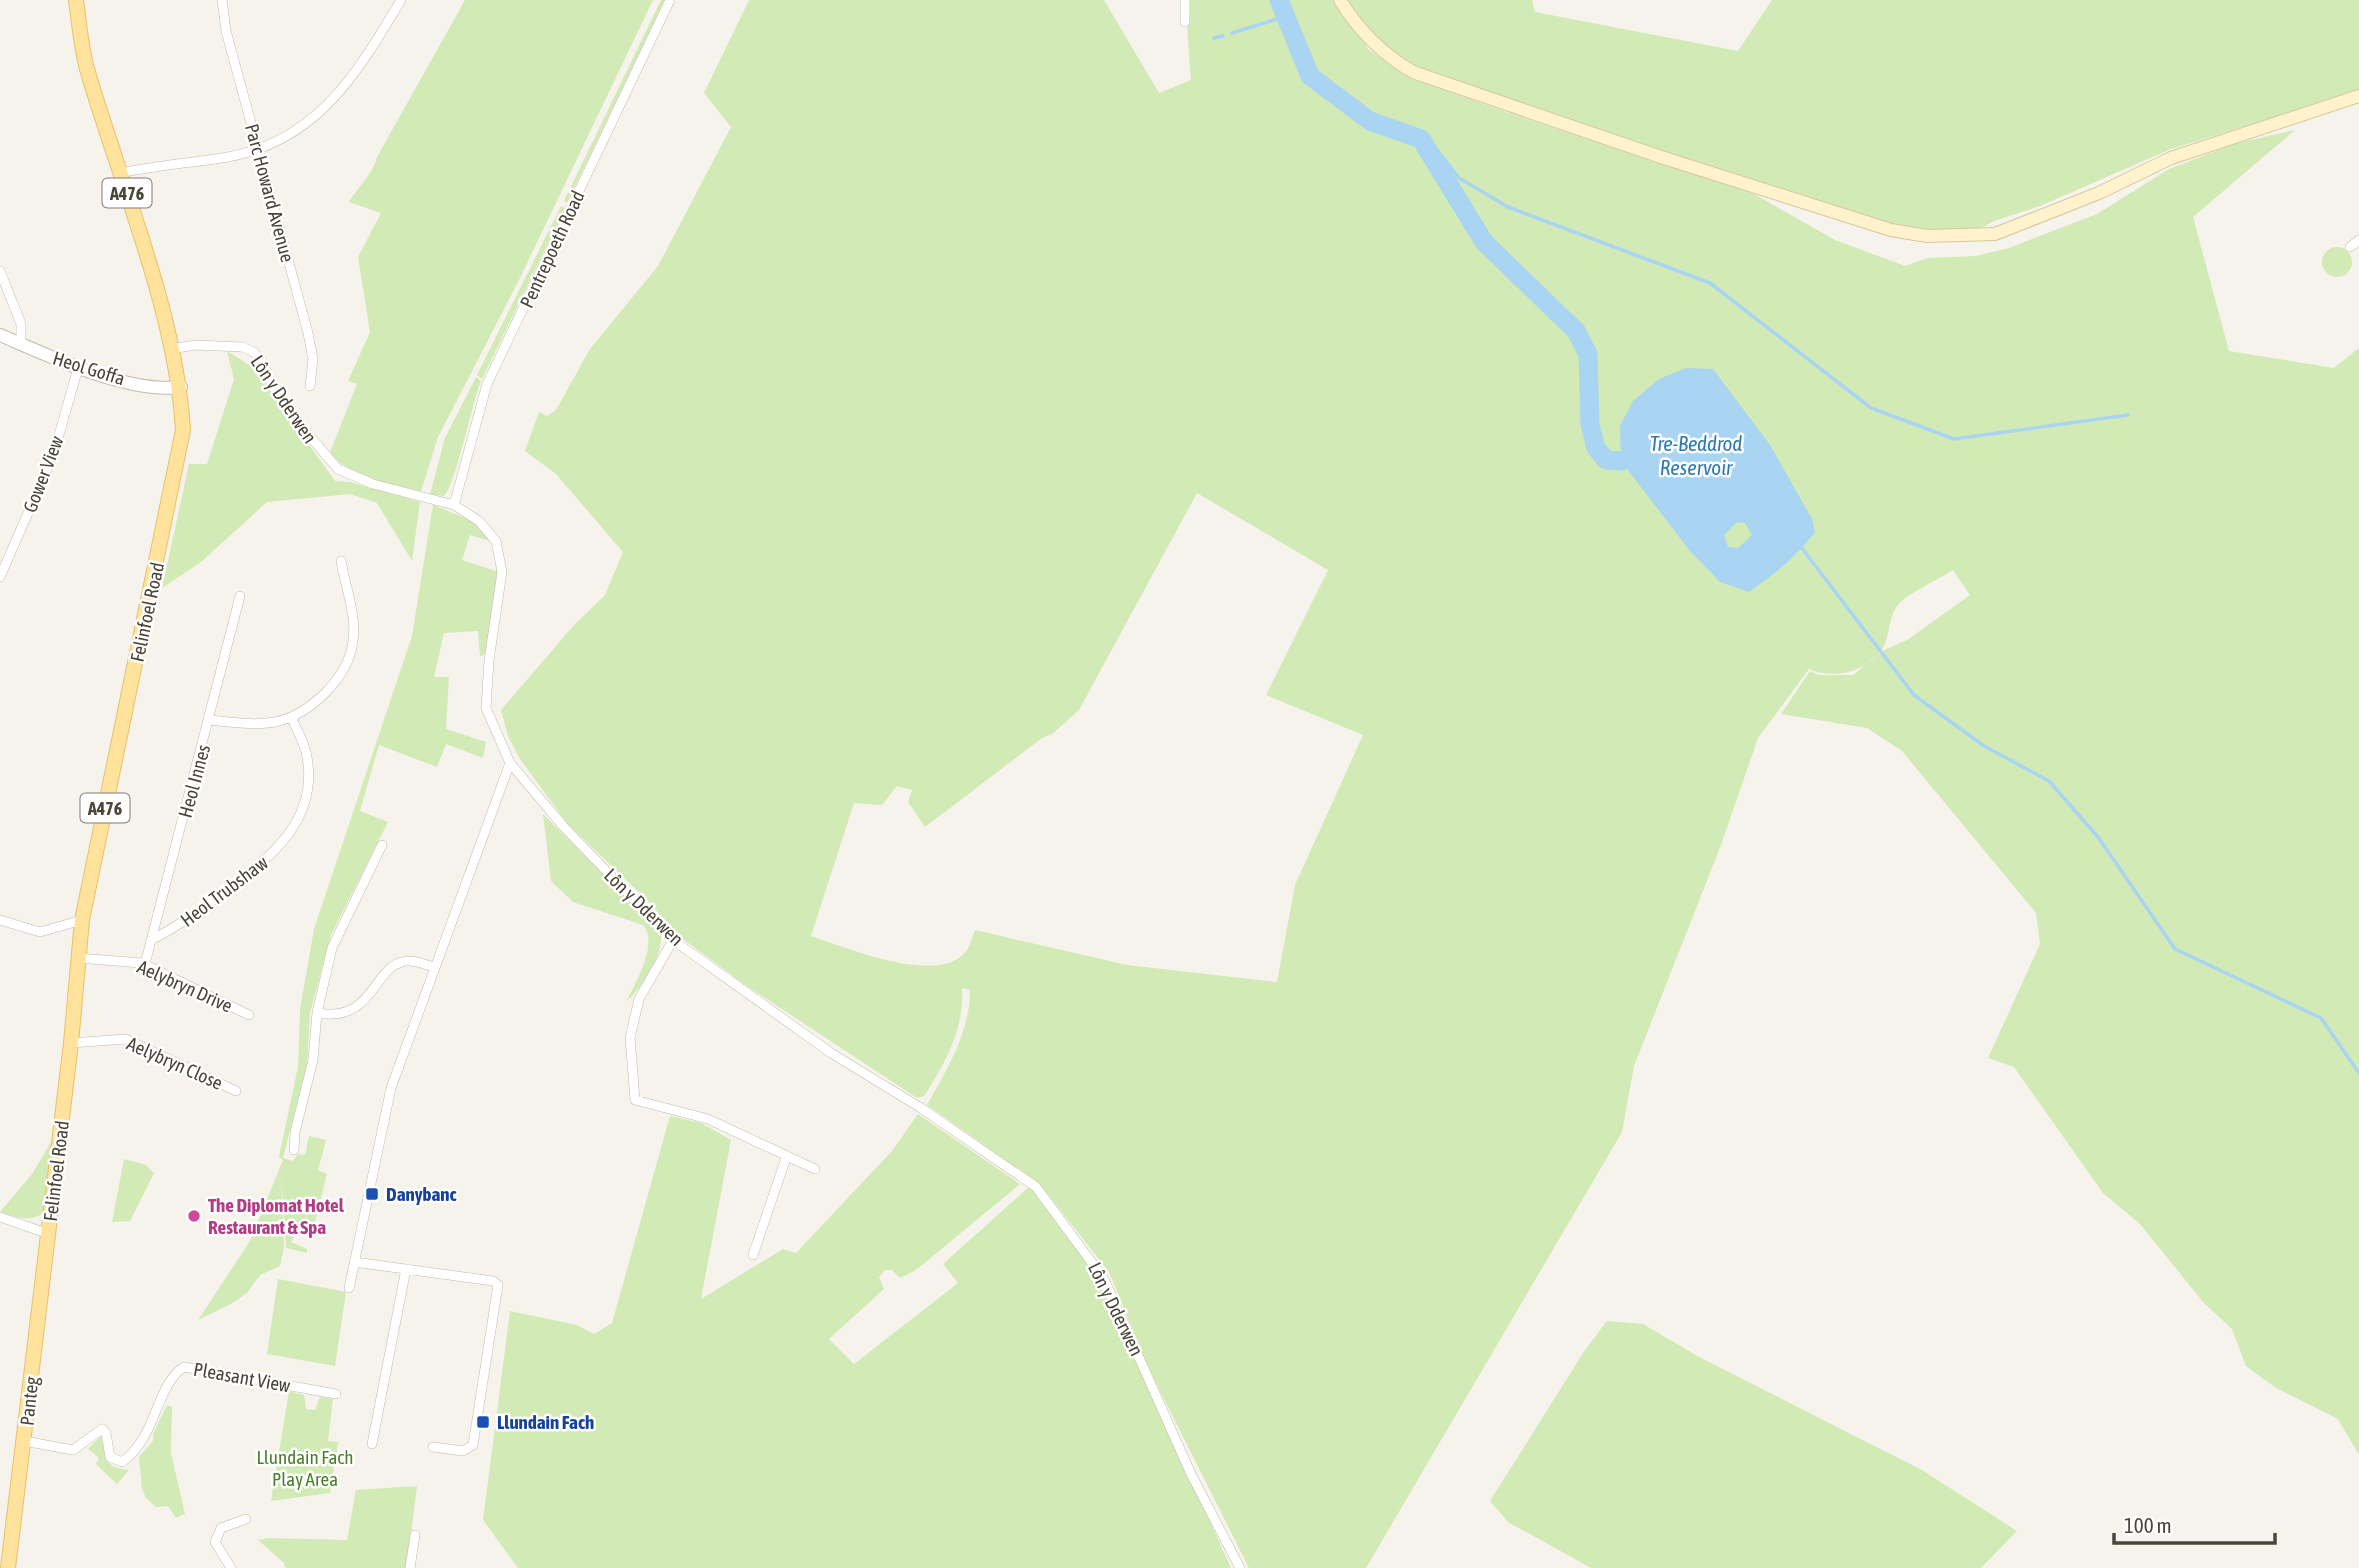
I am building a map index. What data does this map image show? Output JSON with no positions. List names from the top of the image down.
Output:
{
  "streets": {
    "main road": ["A476", "Felinfoel Road", "Panteg"],
    "street": [
      "Parc Howard Avenue",
      "Pentrepoeth Road",
      "Heol Goffa",
      "Lôn y Dderwen",
      "Gower View",
      "Heol Innes",
      "Heol Trubshaw",
      "Aelybryn Drive",
      "Aelybryn Close",
      "Pleasant View"
    ]
  },
  "crossings": [
    ["Pentrepoeth Road", "Lôn y Dderwen"],
    ["Heol Goffa", "Gower View"],
    ["Heol Goffa", "Felinfoel Road"],
    ["Lôn y Dderwen", "Felinfoel Road"],
    ["Felinfoel Road", "Aelybryn Drive"],
    ["Felinfoel Road", "Aelybryn Close"],
    ["Felinfoel Road", "Panteg"],
    ["Heol Innes", "Heol Trubshaw"],
    ["Heol Innes", "Aelybryn Drive"],
    ["Pleasant View", "Panteg"]
  ],
  "water": ["Tre-Beddrod Reservoir"],
  "parks": ["Llundain Fach Play Area"],
  "places": {
    "transit": ["Danybanc", "Llundain Fach"],
    "other": ["The Diplomat Hotel Restaurant & Spa"]
  },
  "scale_bar": "100 m"
}
